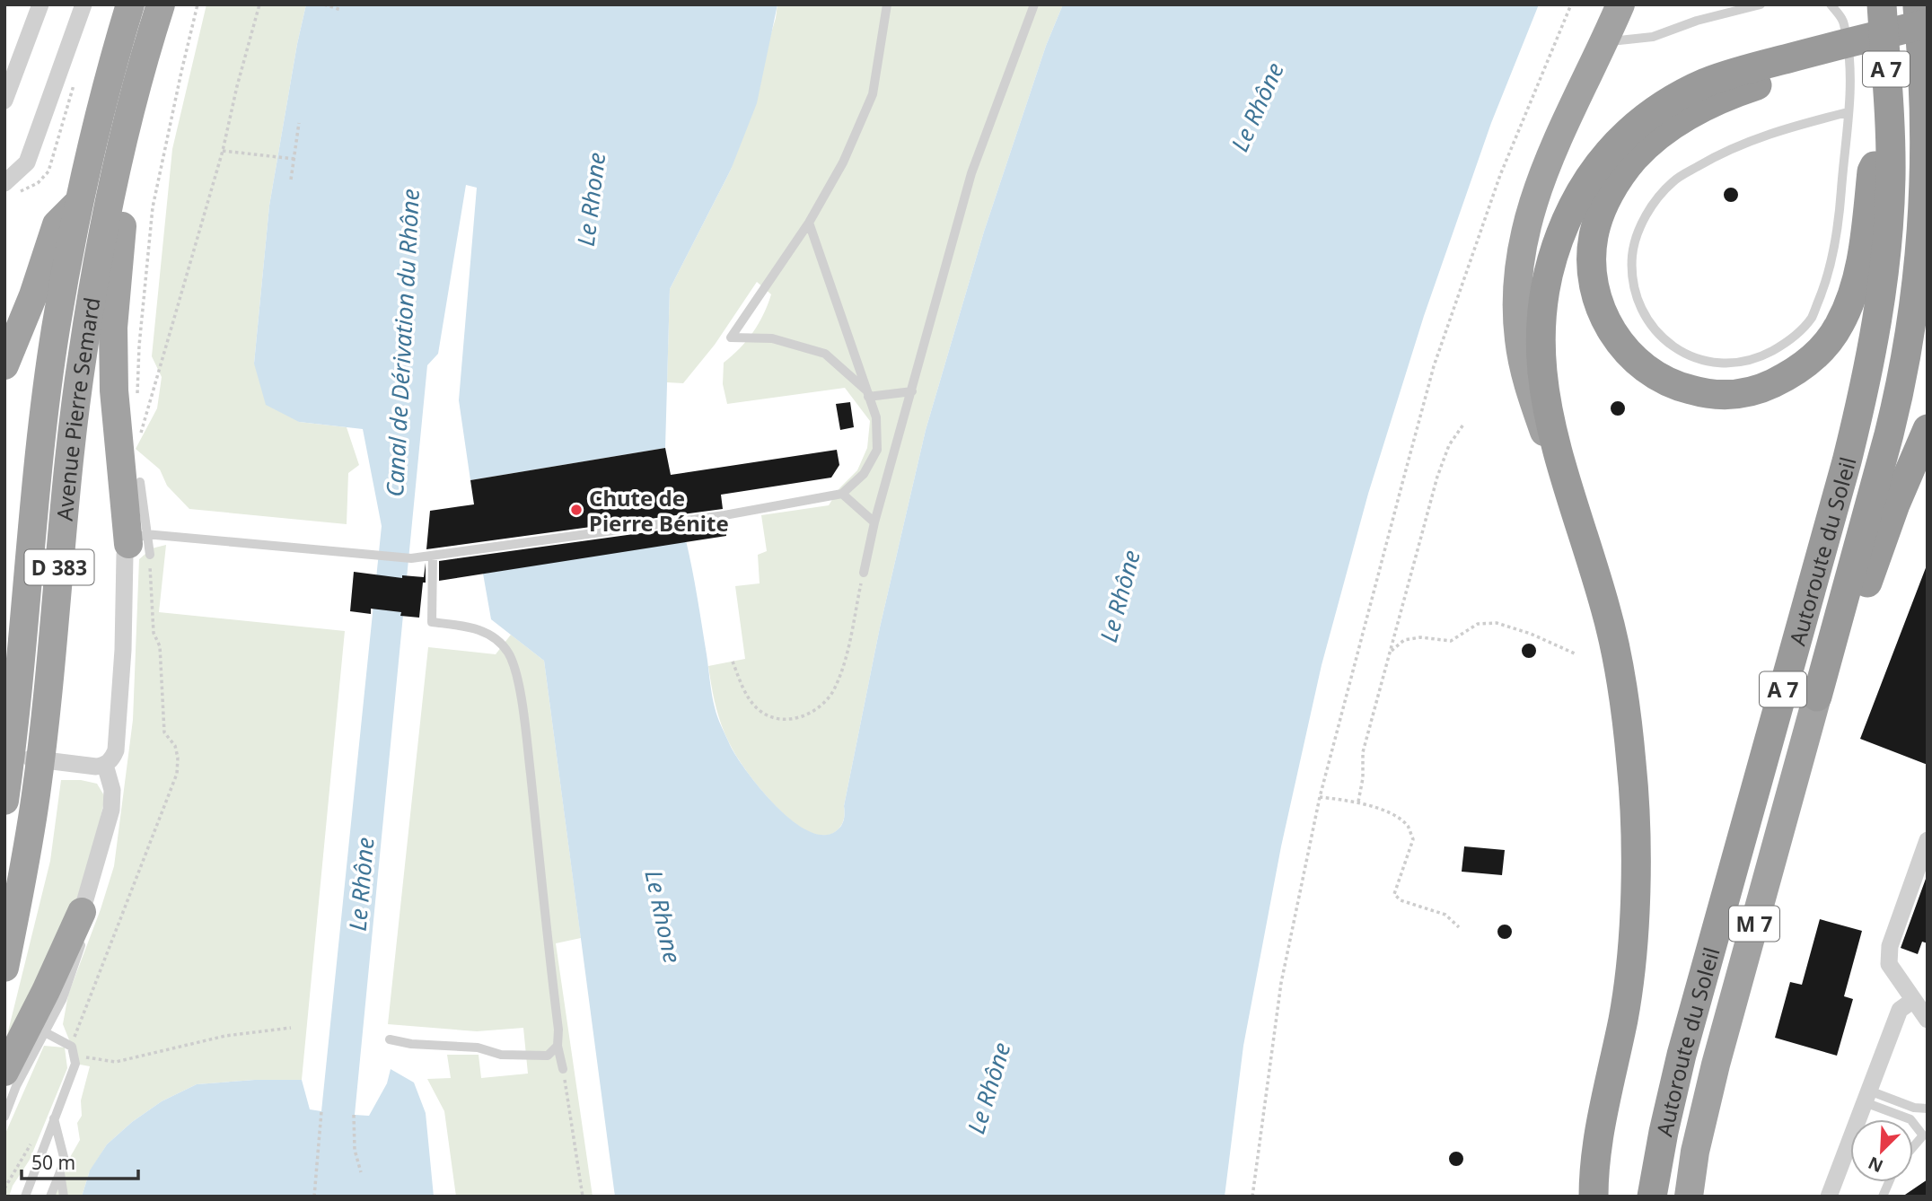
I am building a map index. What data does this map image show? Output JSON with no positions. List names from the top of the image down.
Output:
{
  "streets": {
    "highway": [
      "A 7",
      "Avenue Pierre Semard",
      "Autoroute du Soleil",
      "D 383",
      "M 7"
    ]
  },
  "water": ["Le Rhône", "Le Rhone", "Canal de Dérivation du Rhône"],
  "places": ["Chute de Pierre Bénite"],
  "scale_bar": "50 m",
  "north": "bottom left"
}
